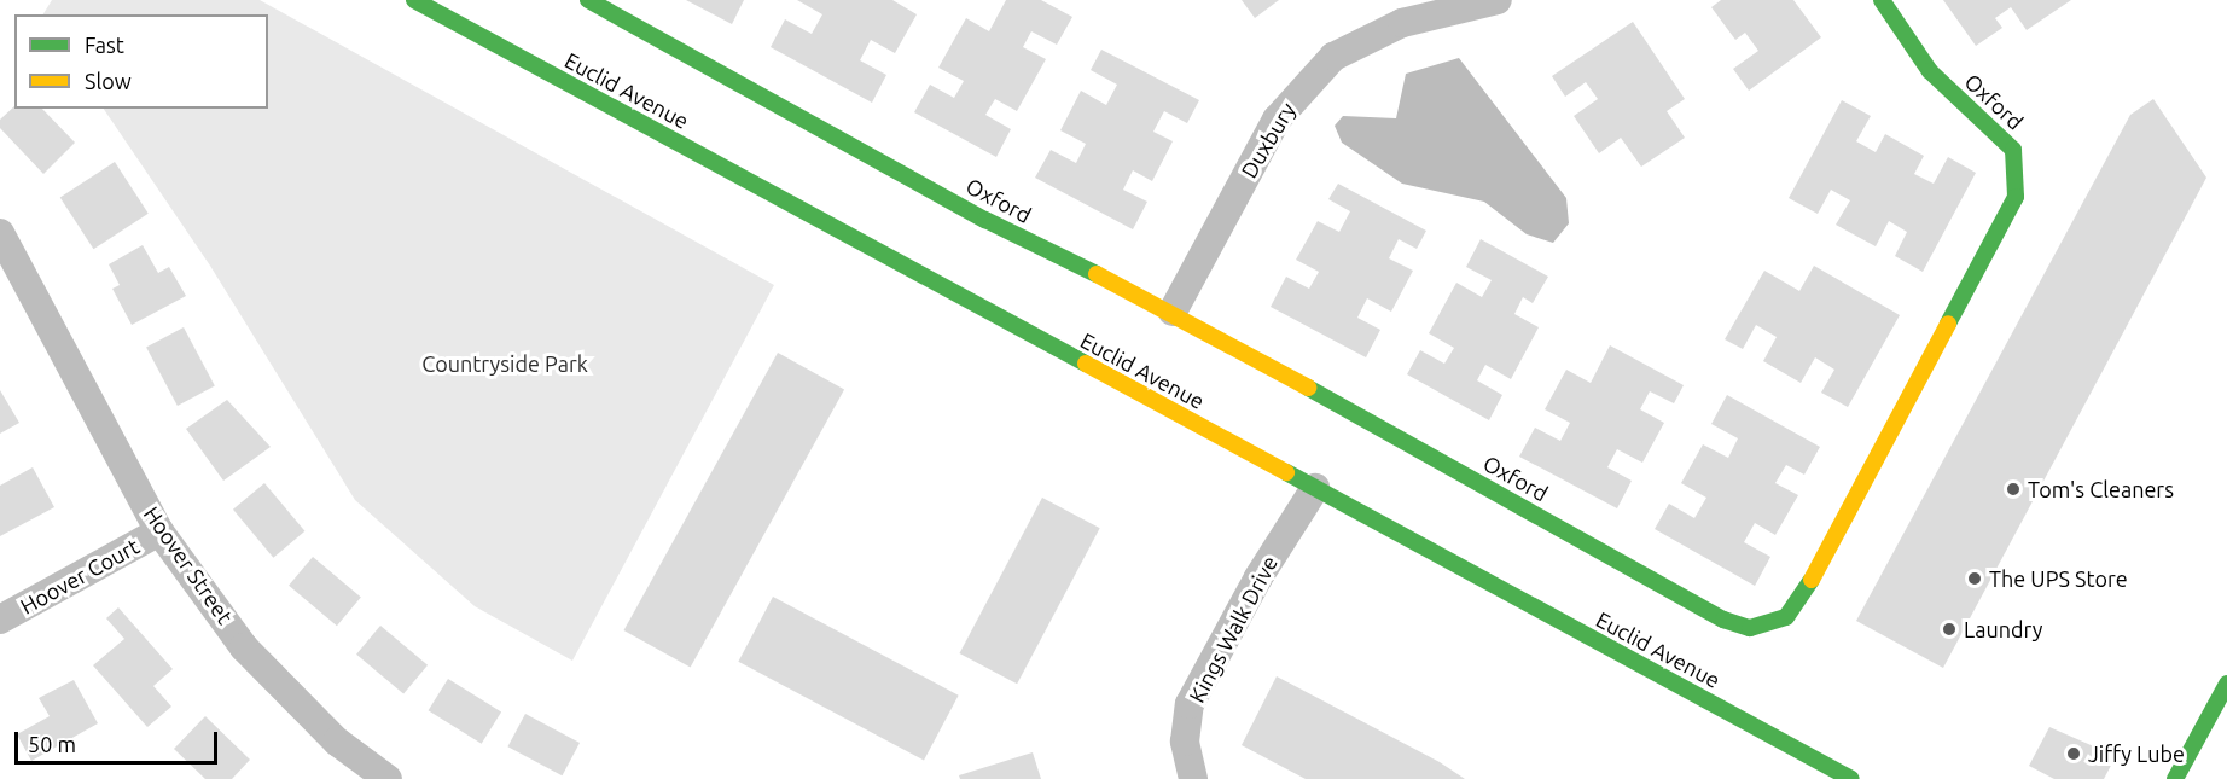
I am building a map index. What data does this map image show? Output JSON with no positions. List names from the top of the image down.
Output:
{
  "streets": {
    "street": [
      "Euclid Avenue",
      "Oxford",
      "Duxbury",
      "Hoover Street",
      "Hoover Court",
      "Kings Walk Drive"
    ]
  },
  "crossings": [
    ["Euclid Avenue", "Kings Walk Drive"],
    ["Oxford", "Duxbury"],
    ["Hoover Street", "Hoover Court"]
  ],
  "parks": ["Countryside Park"],
  "places": [
    "Tom's Cleaners",
    "The UPS Store",
    "Laundry",
    "Jiffy Lube"
  ],
  "legend": ["Fast", "Slow"],
  "scale_bar": "50 m"
}
